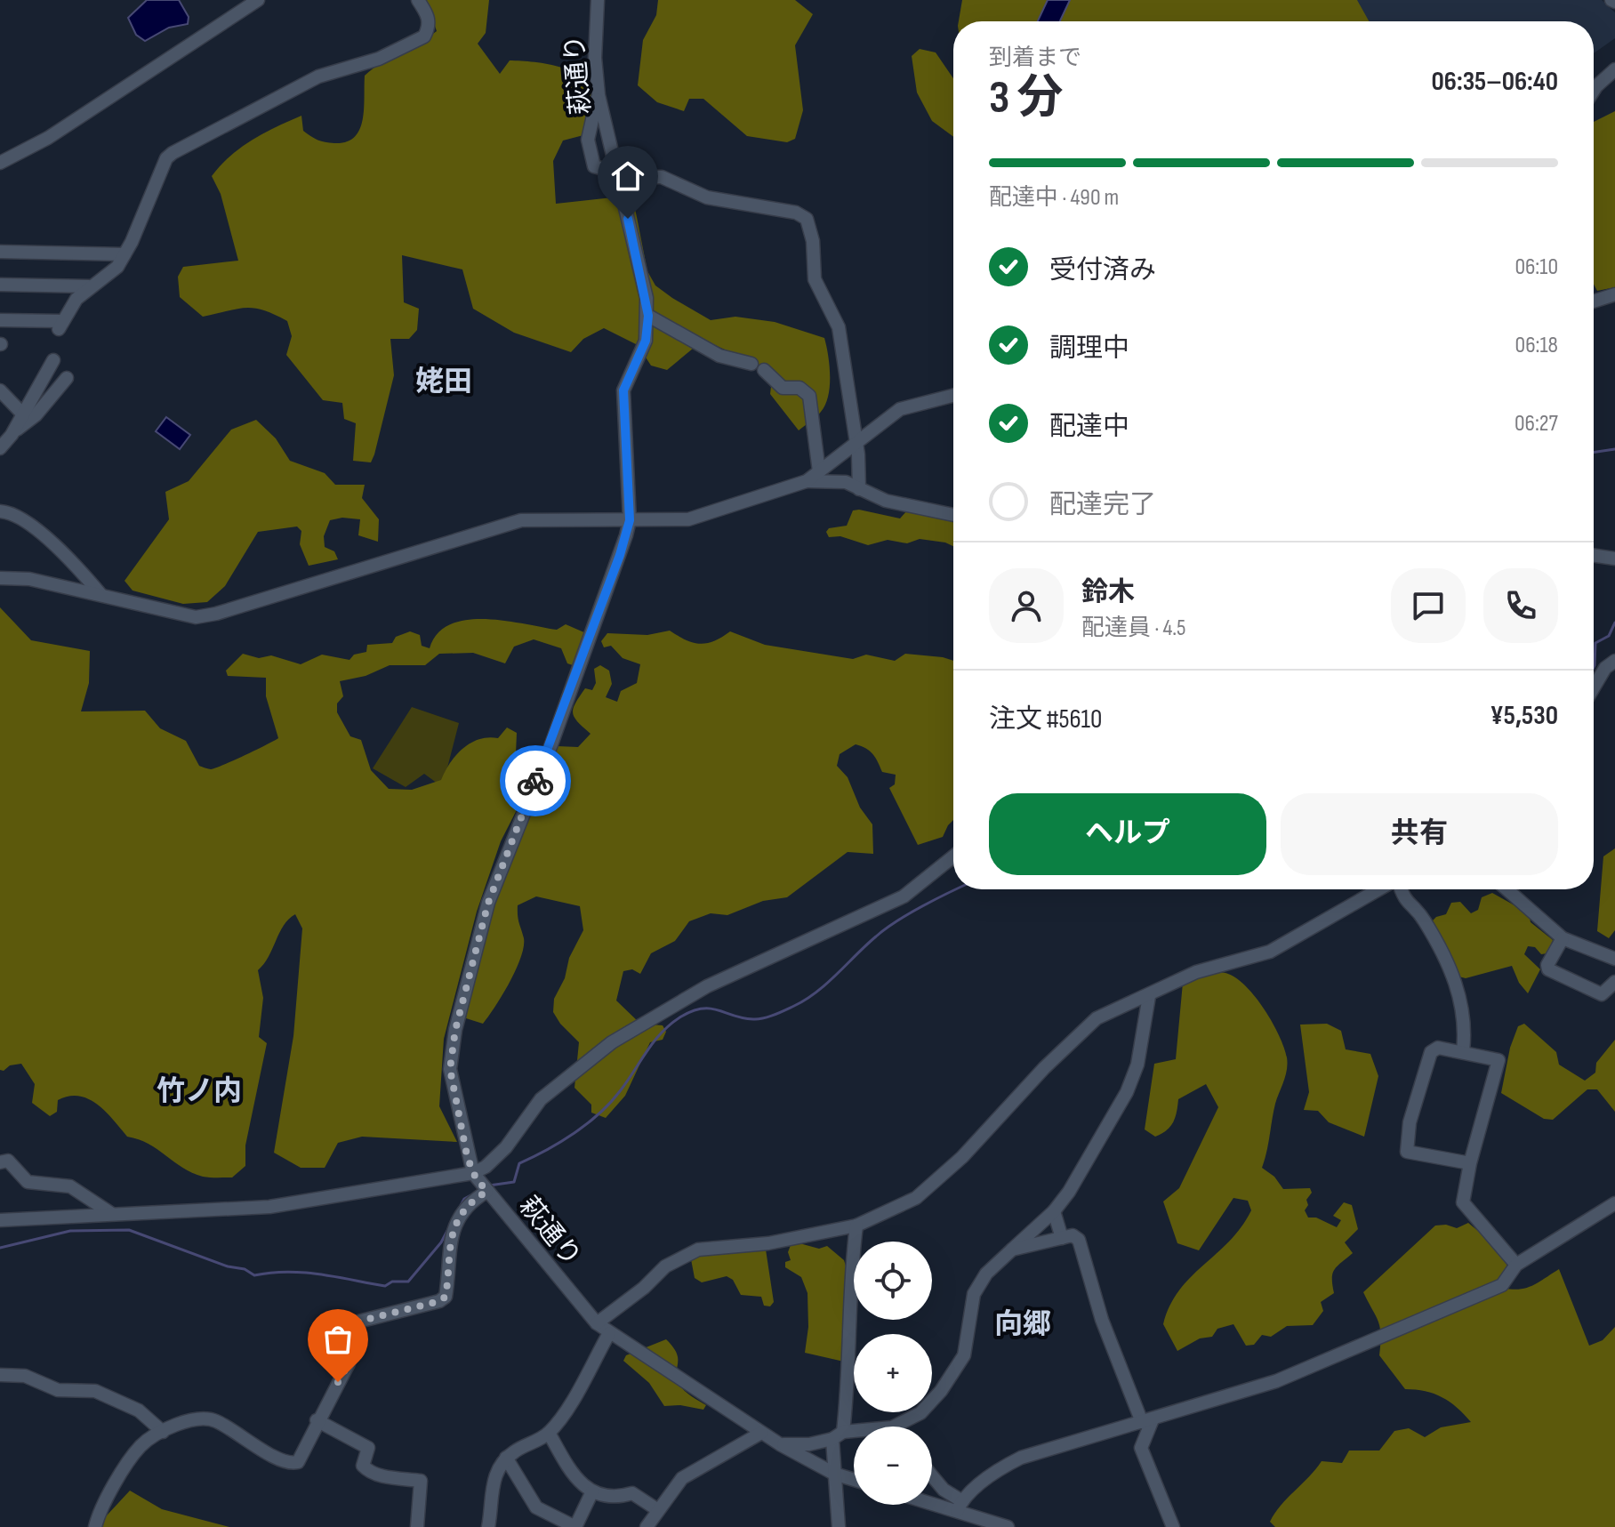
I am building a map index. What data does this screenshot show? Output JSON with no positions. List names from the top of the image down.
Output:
{
  "streets": {
    "street": ["萩通り"]
  },
  "districts": ["姥田", "竹ノ内", "向郷"],
  "page": {
    "heading": ["3 分", "到着まで", "06:35–06:40"],
    "panel": [
      "鈴木",
      "配達員 · 4.5",
      "注文 #5610",
      "¥5,530"
    ],
    "bar": "配達中 · 490 m",
    "list": [
      ["受付済み", "06:10"],
      ["調理中", "06:18"],
      ["配達中", "06:27"],
      "配達完了"
    ],
    "buttons": ["ヘルプ", "共有"],
    "map_buttons": ["+", "−"]
  }
}
